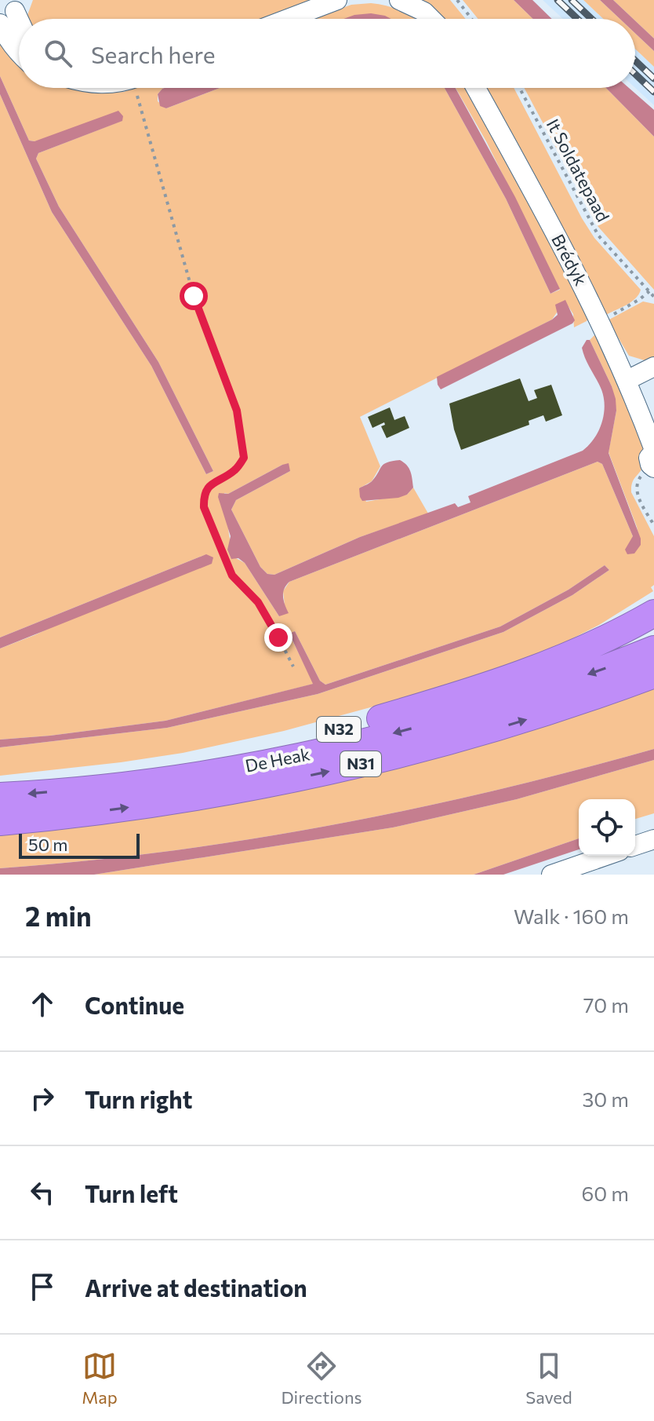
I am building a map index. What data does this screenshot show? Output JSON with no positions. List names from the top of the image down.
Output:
{
  "streets": {
    "highway": ["N32", "De Heak", "N31"],
    "street": ["Brédyk"],
    "path": ["It Soldatepaad"]
  },
  "crossings": [
    ["N32", "De Heak"]
  ],
  "scale_bar": "50 m",
  "page": {
    "search": "Search here",
    "scale": "50 m",
    "heading": ["2 min", "Walk · 160 m"],
    "list": [
      ["Continue", "70 m"],
      ["Turn right", "30 m"],
      ["Turn left", "60 m"],
      "Arrive at destination"
    ],
    "nav": ["Map", "Directions", "Saved"]
  }
}
